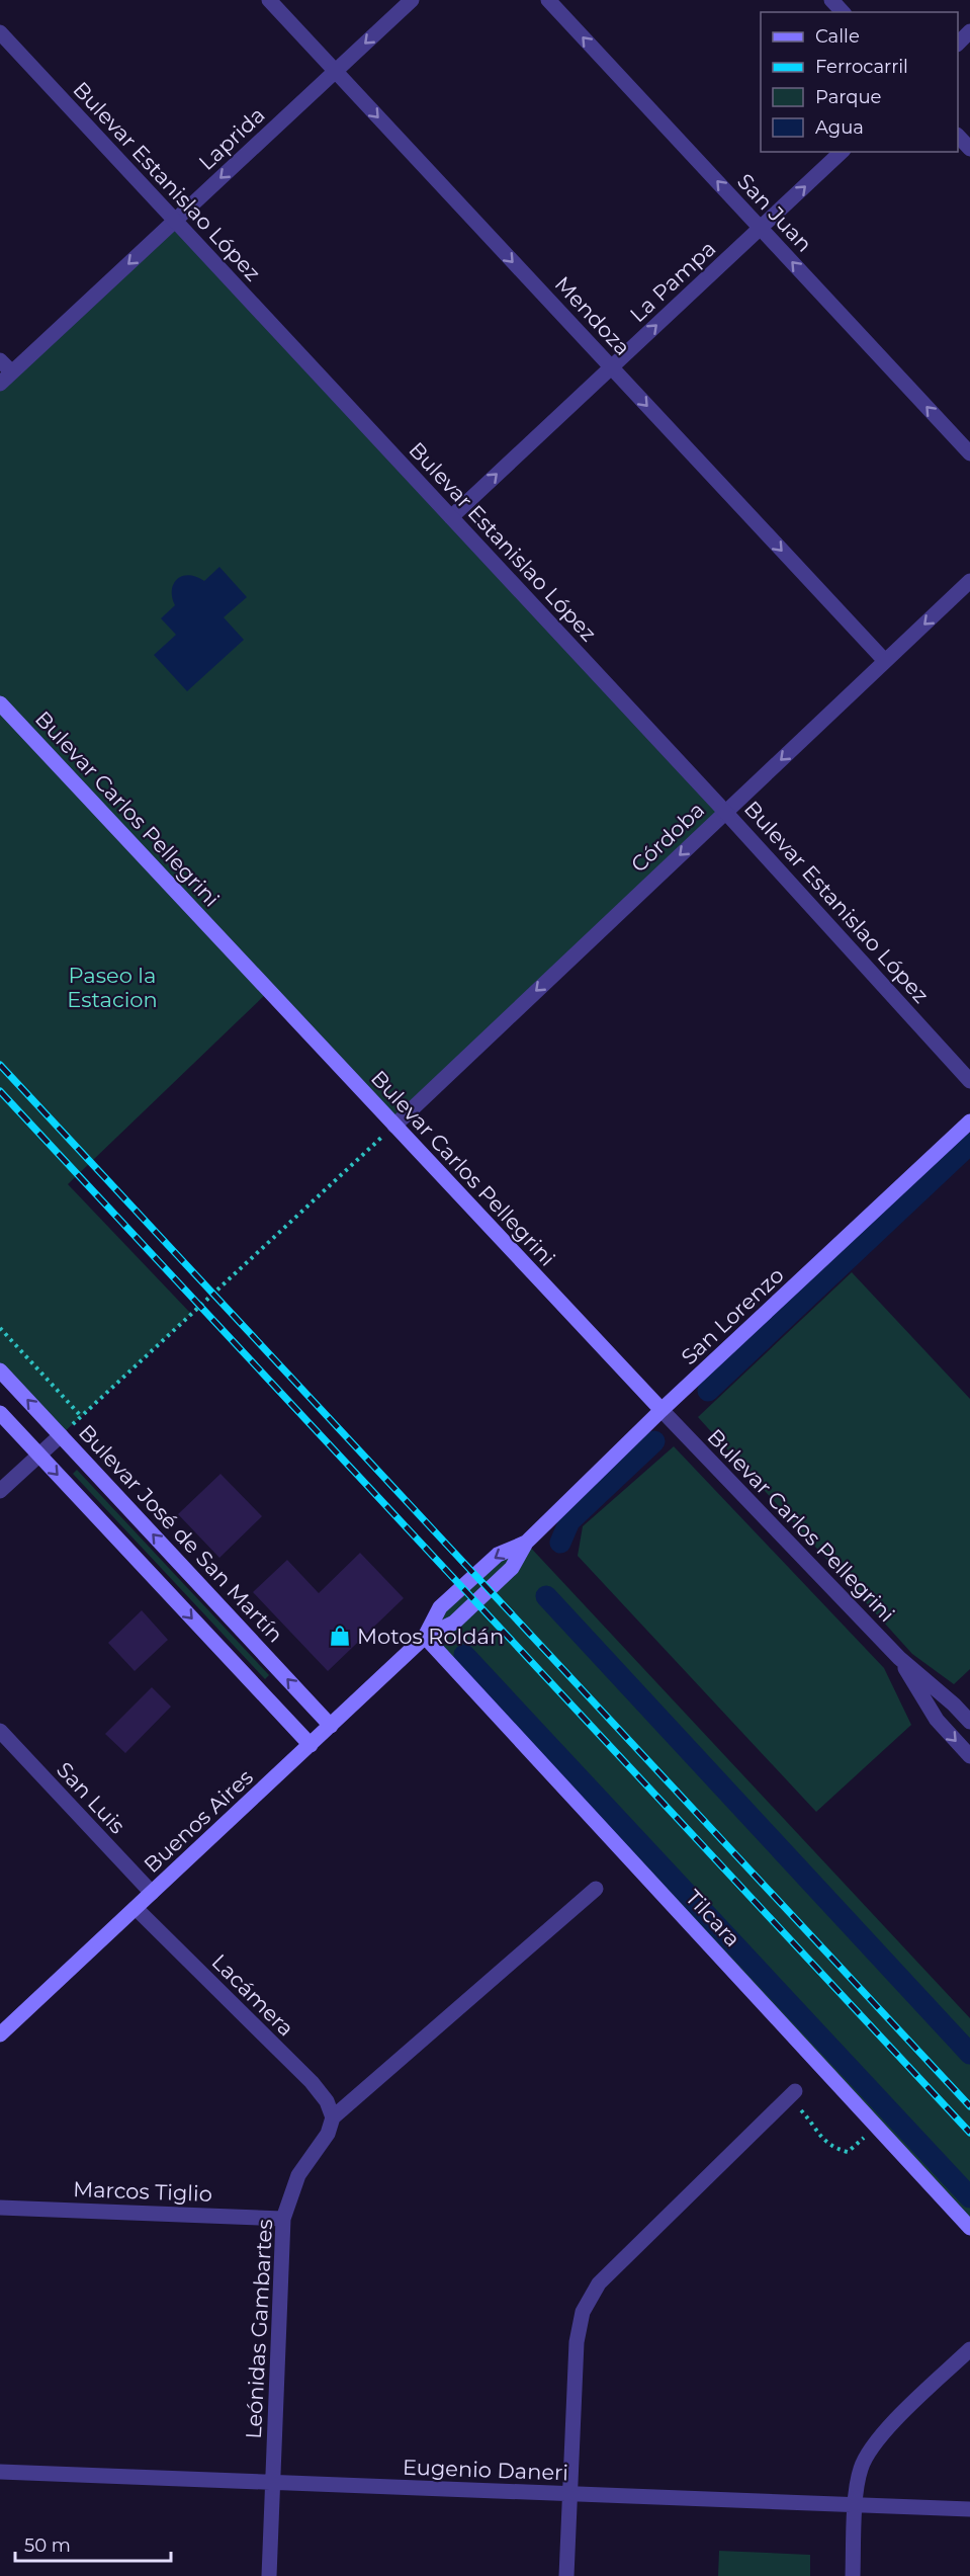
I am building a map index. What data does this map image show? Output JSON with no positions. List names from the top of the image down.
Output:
{
  "streets": {
    "main road": [
      "Bulevar Carlos Pellegrini",
      "San Lorenzo",
      "Bulevar José de San Martín",
      "Buenos Aires",
      "Tilcara"
    ],
    "street": [
      "Laprida",
      "Bulevar Estanislao López",
      "San Juan",
      "La Pampa",
      "Mendoza",
      "Córdoba",
      "San Luis",
      "Lacámera",
      "Marcos Tiglio",
      "Leónidas Gambartes",
      "Eugenio Daneri"
    ]
  },
  "crossings": [
    ["Laprida", "Bulevar Estanislao López"],
    ["Laprida", "Mendoza"],
    ["Bulevar Estanislao López", "La Pampa"],
    ["Bulevar Estanislao López", "Córdoba"],
    ["San Juan", "La Pampa"],
    ["La Pampa", "Mendoza"],
    ["Mendoza", "Córdoba"],
    ["Bulevar Carlos Pellegrini", "Córdoba"],
    ["Bulevar Carlos Pellegrini", "San Lorenzo"],
    ["San Lorenzo", "Buenos Aires"],
    ["Bulevar José de San Martín", "Buenos Aires"],
    ["San Luis", "Buenos Aires"],
    ["Buenos Aires", "Tilcara"],
    ["Buenos Aires", "Lacámera"],
    ["Lacámera", "Leónidas Gambartes"],
    ["Marcos Tiglio", "Leónidas Gambartes"],
    ["Leónidas Gambartes", "Eugenio Daneri"]
  ],
  "one_way": [
    "Laprida",
    "San Juan",
    "La Pampa",
    "Mendoza",
    "Córdoba"
  ],
  "parks": ["Paseo la Estacion"],
  "places": {
    "shop": ["Motos Roldán"]
  },
  "legend": [
    "Calle",
    "Ferrocarril",
    "Parque",
    "Agua"
  ],
  "scale_bar": "50 m"
}
